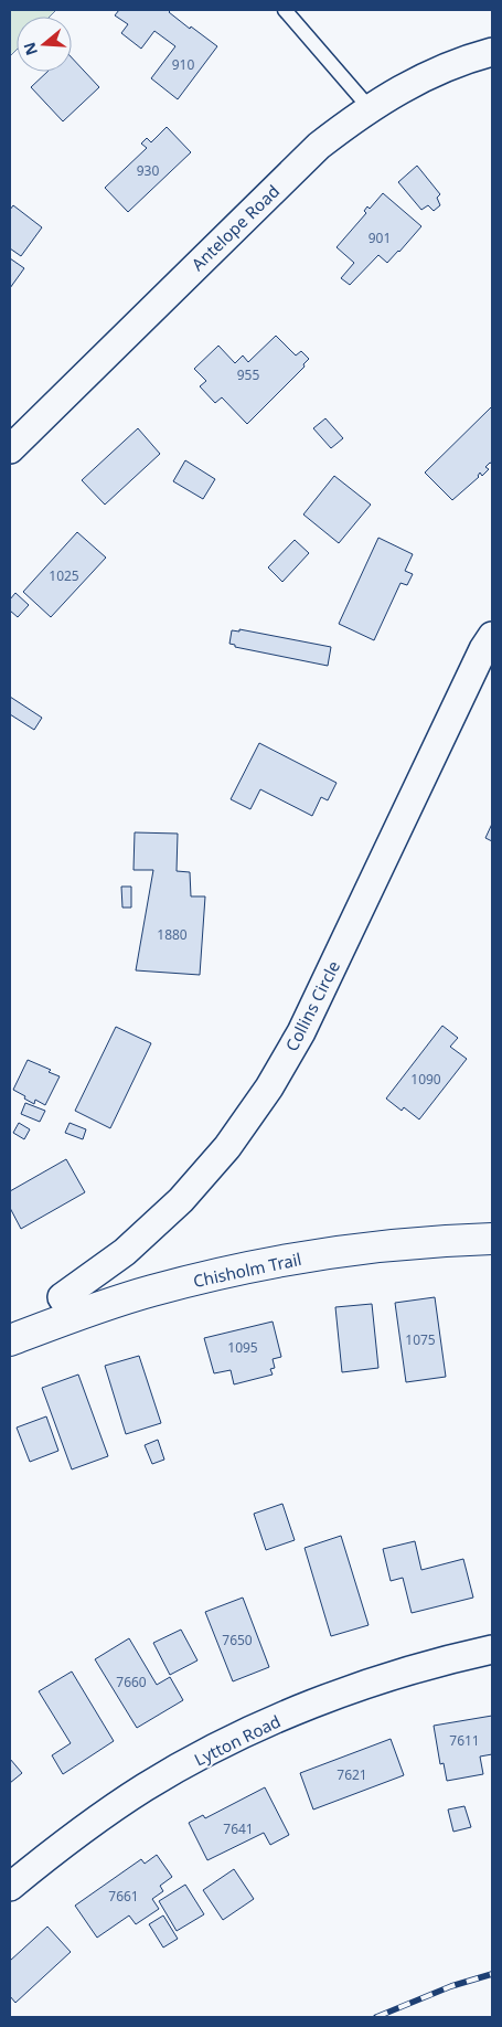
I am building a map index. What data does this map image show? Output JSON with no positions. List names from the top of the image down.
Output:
{
  "streets": {
    "street": [
      "Antelope Road",
      "Collins Circle",
      "Chisholm Trail",
      "Lytton Road"
    ]
  },
  "crossings": [
    ["Collins Circle", "Chisholm Trail"]
  ],
  "house_numbers": [
    "910",
    "930",
    "901",
    "955",
    "1025",
    "1880",
    "1090",
    "1075",
    "1095",
    "7650",
    "7660",
    "7611",
    "7621",
    "7641",
    "7661"
  ],
  "north": "left"
}
